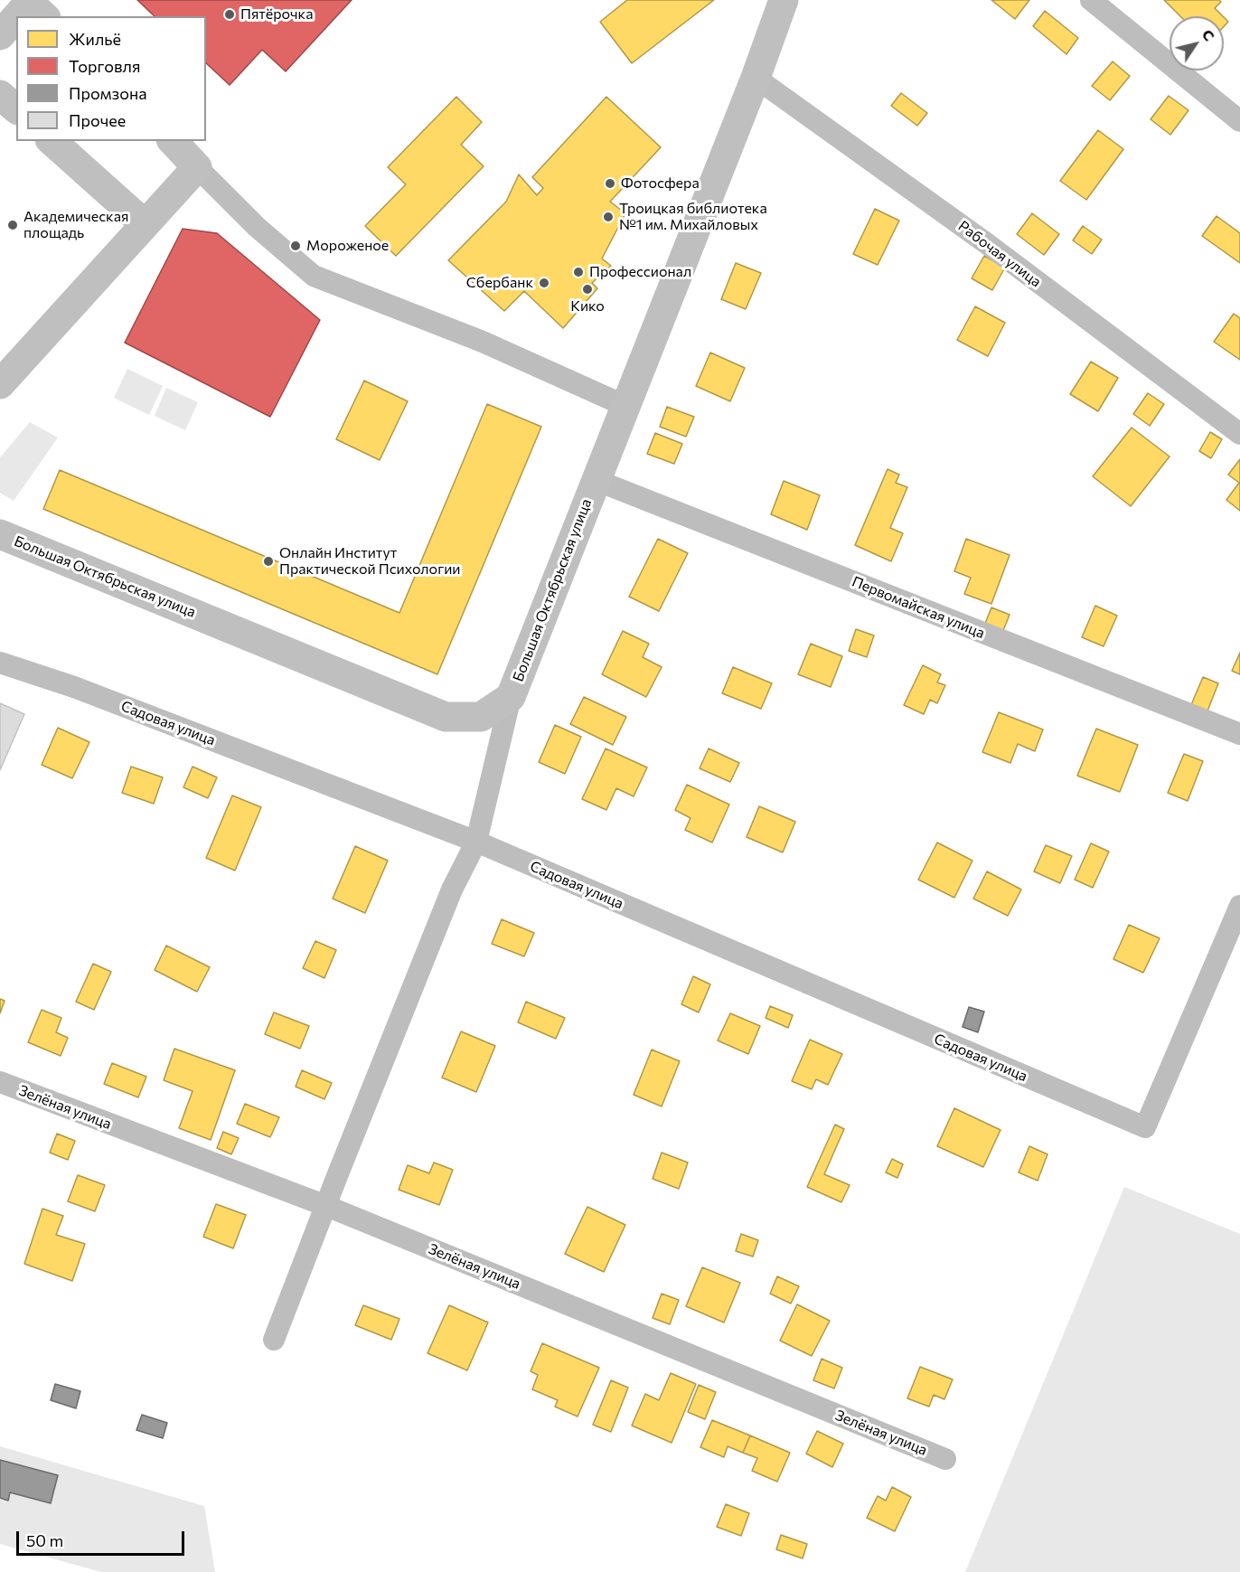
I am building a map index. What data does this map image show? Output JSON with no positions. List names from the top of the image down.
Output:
{
  "streets": {
    "main road": ["Большая Октябрьская улица"],
    "street": [
      "Рабочая улица",
      "Первомайская улица",
      "Садовая улица",
      "Зелёная улица"
    ]
  },
  "crossings": [
    ["Рабочая улица", "Большая Октябрьская улица"],
    ["Большая Октябрьская улица", "Первомайская улица"]
  ],
  "places": [
    "Пятёрочка",
    "Фотосфера",
    "Троицкая библиотека №1 им. Михайловых",
    "Академическая площадь",
    "Мороженое",
    "Профессионал",
    "Сбербанк",
    "Кико",
    "Онлайн Институт Практической Психологии"
  ],
  "legend": [
    "Жильё",
    "Торговля",
    "Промзона",
    "Прочее"
  ],
  "scale_bar": "50 m",
  "north": "top right"
}
